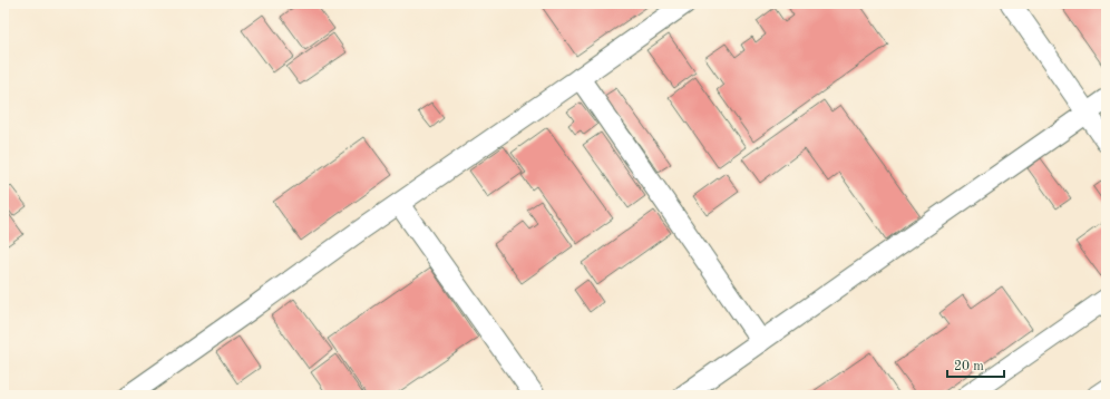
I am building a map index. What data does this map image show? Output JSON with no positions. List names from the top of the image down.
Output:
{
  "scale_bar": "20 m"
}
